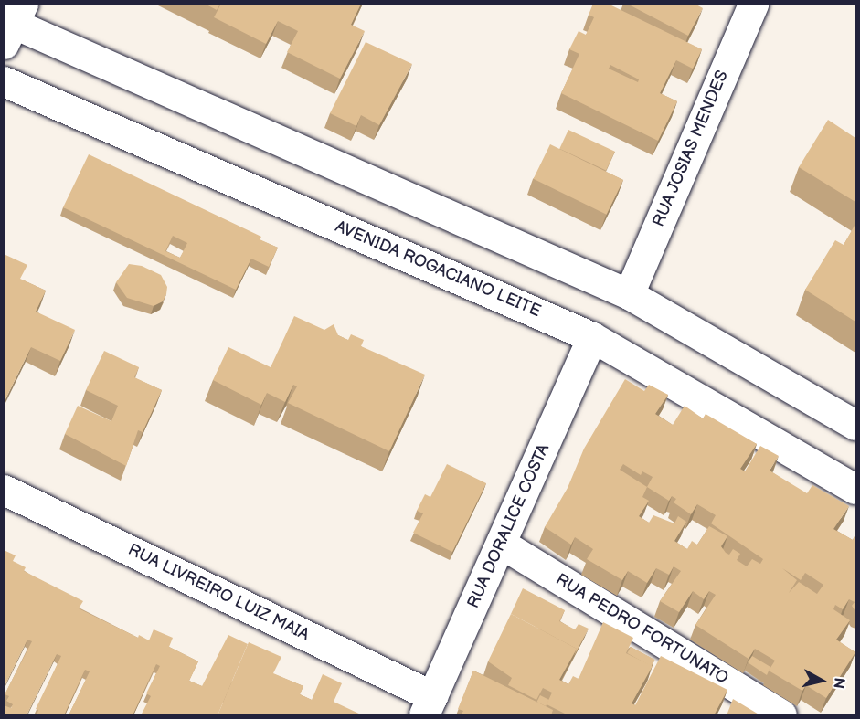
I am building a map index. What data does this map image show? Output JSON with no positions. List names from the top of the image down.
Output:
{
  "streets": {
    "main road": [
      "RUA JOSIAS MENDES",
      "AVENIDA ROGACIANO LEITE",
      "RUA DORALICE COSTA",
      "RUA LIVREIRO LUIZ MAIA",
      "RUA PEDRO FORTUNATO"
    ]
  },
  "crossings": [
    ["AVENIDA ROGACIANO LEITE", "RUA DORALICE COSTA"],
    ["RUA DORALICE COSTA", "RUA LIVREIRO LUIZ MAIA"],
    ["RUA DORALICE COSTA", "RUA PEDRO FORTUNATO"]
  ],
  "north": "right"
}
